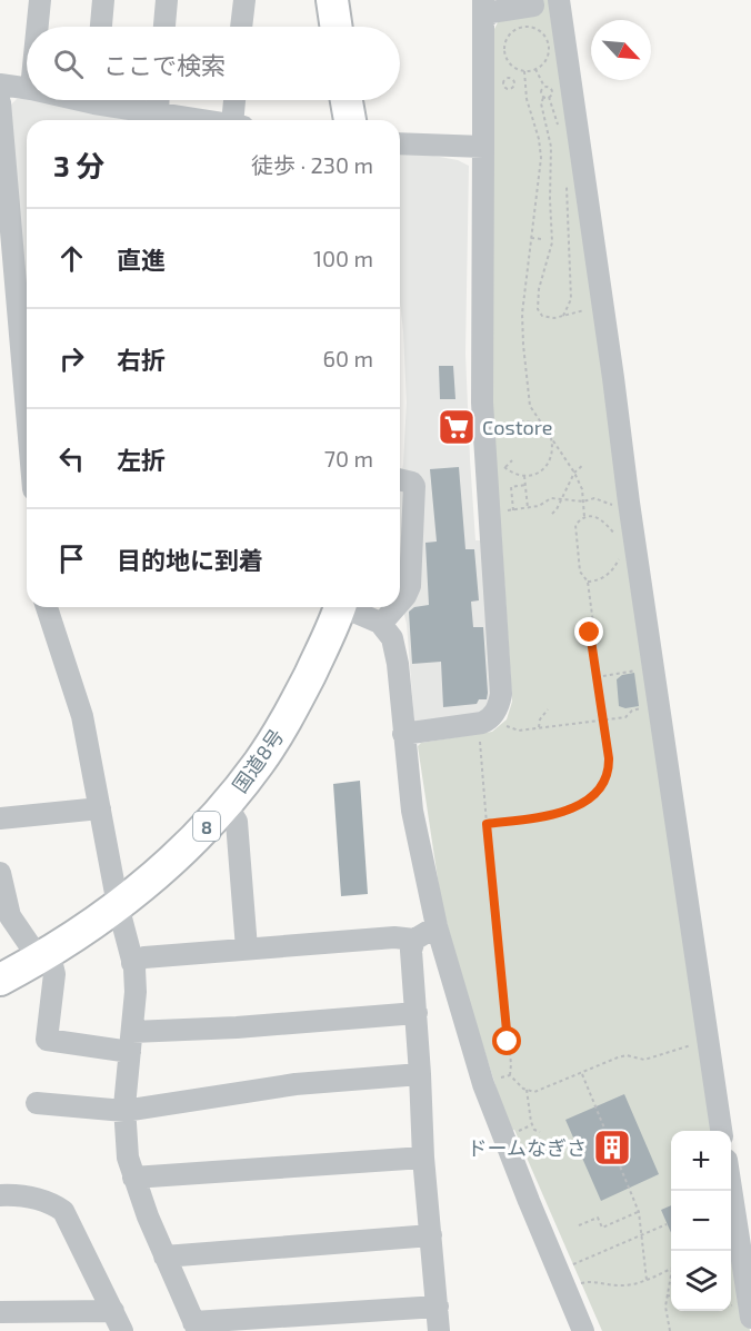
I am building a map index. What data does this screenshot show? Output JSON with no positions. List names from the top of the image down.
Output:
{
  "streets": {
    "highway": ["国道8号", "8"]
  },
  "places": {
    "supermarket": ["Costore"],
    "building": ["ドームなぎさ"]
  },
  "north": "bottom right",
  "page": {
    "search": "ここで検索",
    "heading": ["3 分", "徒歩 · 230 m"],
    "list": [
      ["直進", "100 m"],
      ["右折", "60 m"],
      ["左折", "70 m"],
      "目的地に到着"
    ],
    "map_buttons": ["+", "−"]
  }
}
